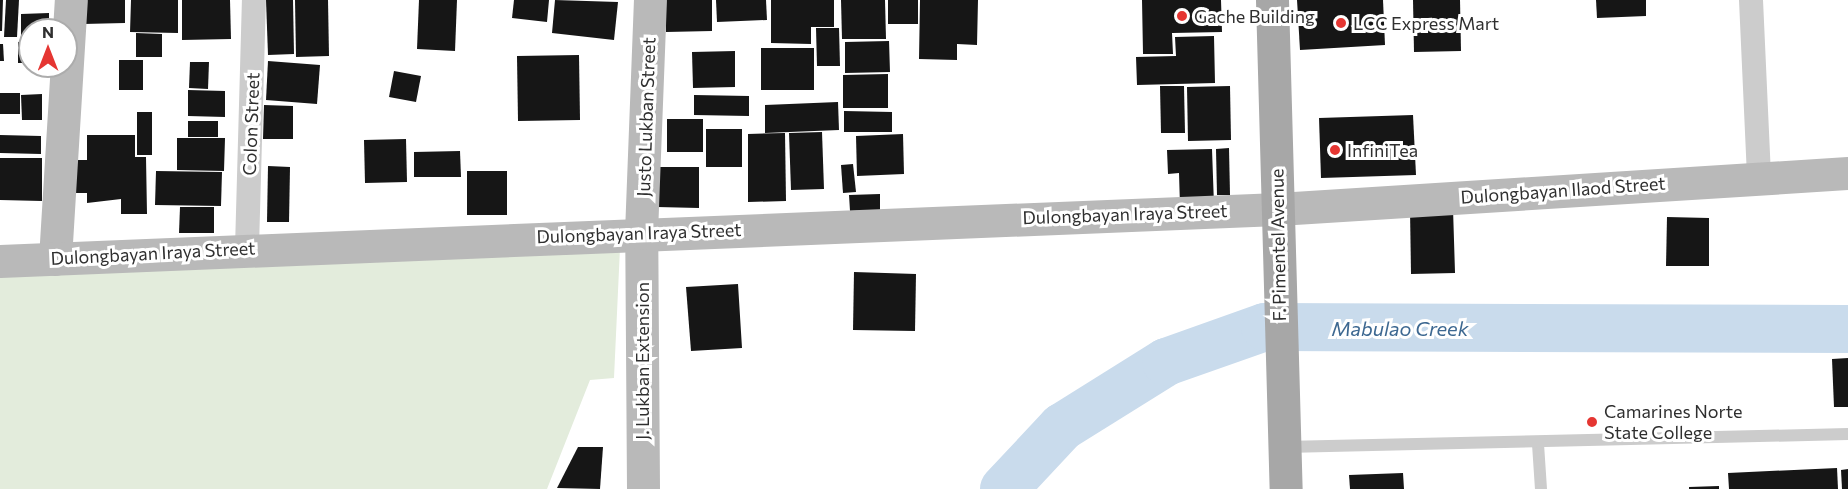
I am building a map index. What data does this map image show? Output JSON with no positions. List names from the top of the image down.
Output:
{
  "streets": {
    "main road": [
      "Justo Lukban Street",
      "Dulongbayan Ilaod Street",
      "Dulongbayan Iraya Street",
      "F. Pimentel Avenue",
      "J. Lukban Extension"
    ],
    "street": ["Colon Street"]
  },
  "crossings": [
    ["Justo Lukban Street", "Dulongbayan Iraya Street"],
    ["Justo Lukban Street", "J. Lukban Extension"],
    ["Colon Street", "Dulongbayan Iraya Street"],
    ["Dulongbayan Ilaod Street", "Dulongbayan Iraya Street"],
    ["Dulongbayan Ilaod Street", "F. Pimentel Avenue"],
    ["Dulongbayan Iraya Street", "F. Pimentel Avenue"],
    ["Dulongbayan Iraya Street", "J. Lukban Extension"]
  ],
  "water": ["Mabulao Creek"],
  "places": [
    "Gache Building",
    "LCC Express Mart",
    "InfiniTea",
    "Camarines Norte State College"
  ],
  "north": "top"
}
